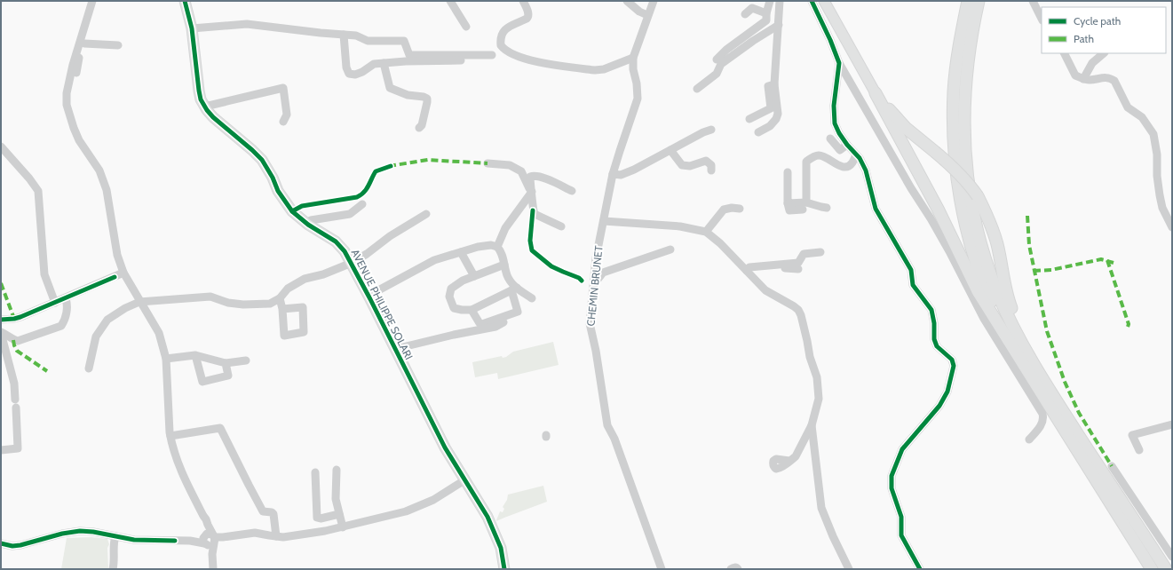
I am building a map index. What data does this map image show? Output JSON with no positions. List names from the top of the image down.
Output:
{
  "streets": {
    "main road": ["AVENUE PHILIPPE SOLARI"],
    "street": ["CHEMIN BRUNET"]
  },
  "legend": ["Cycle path", "Path"]
}
